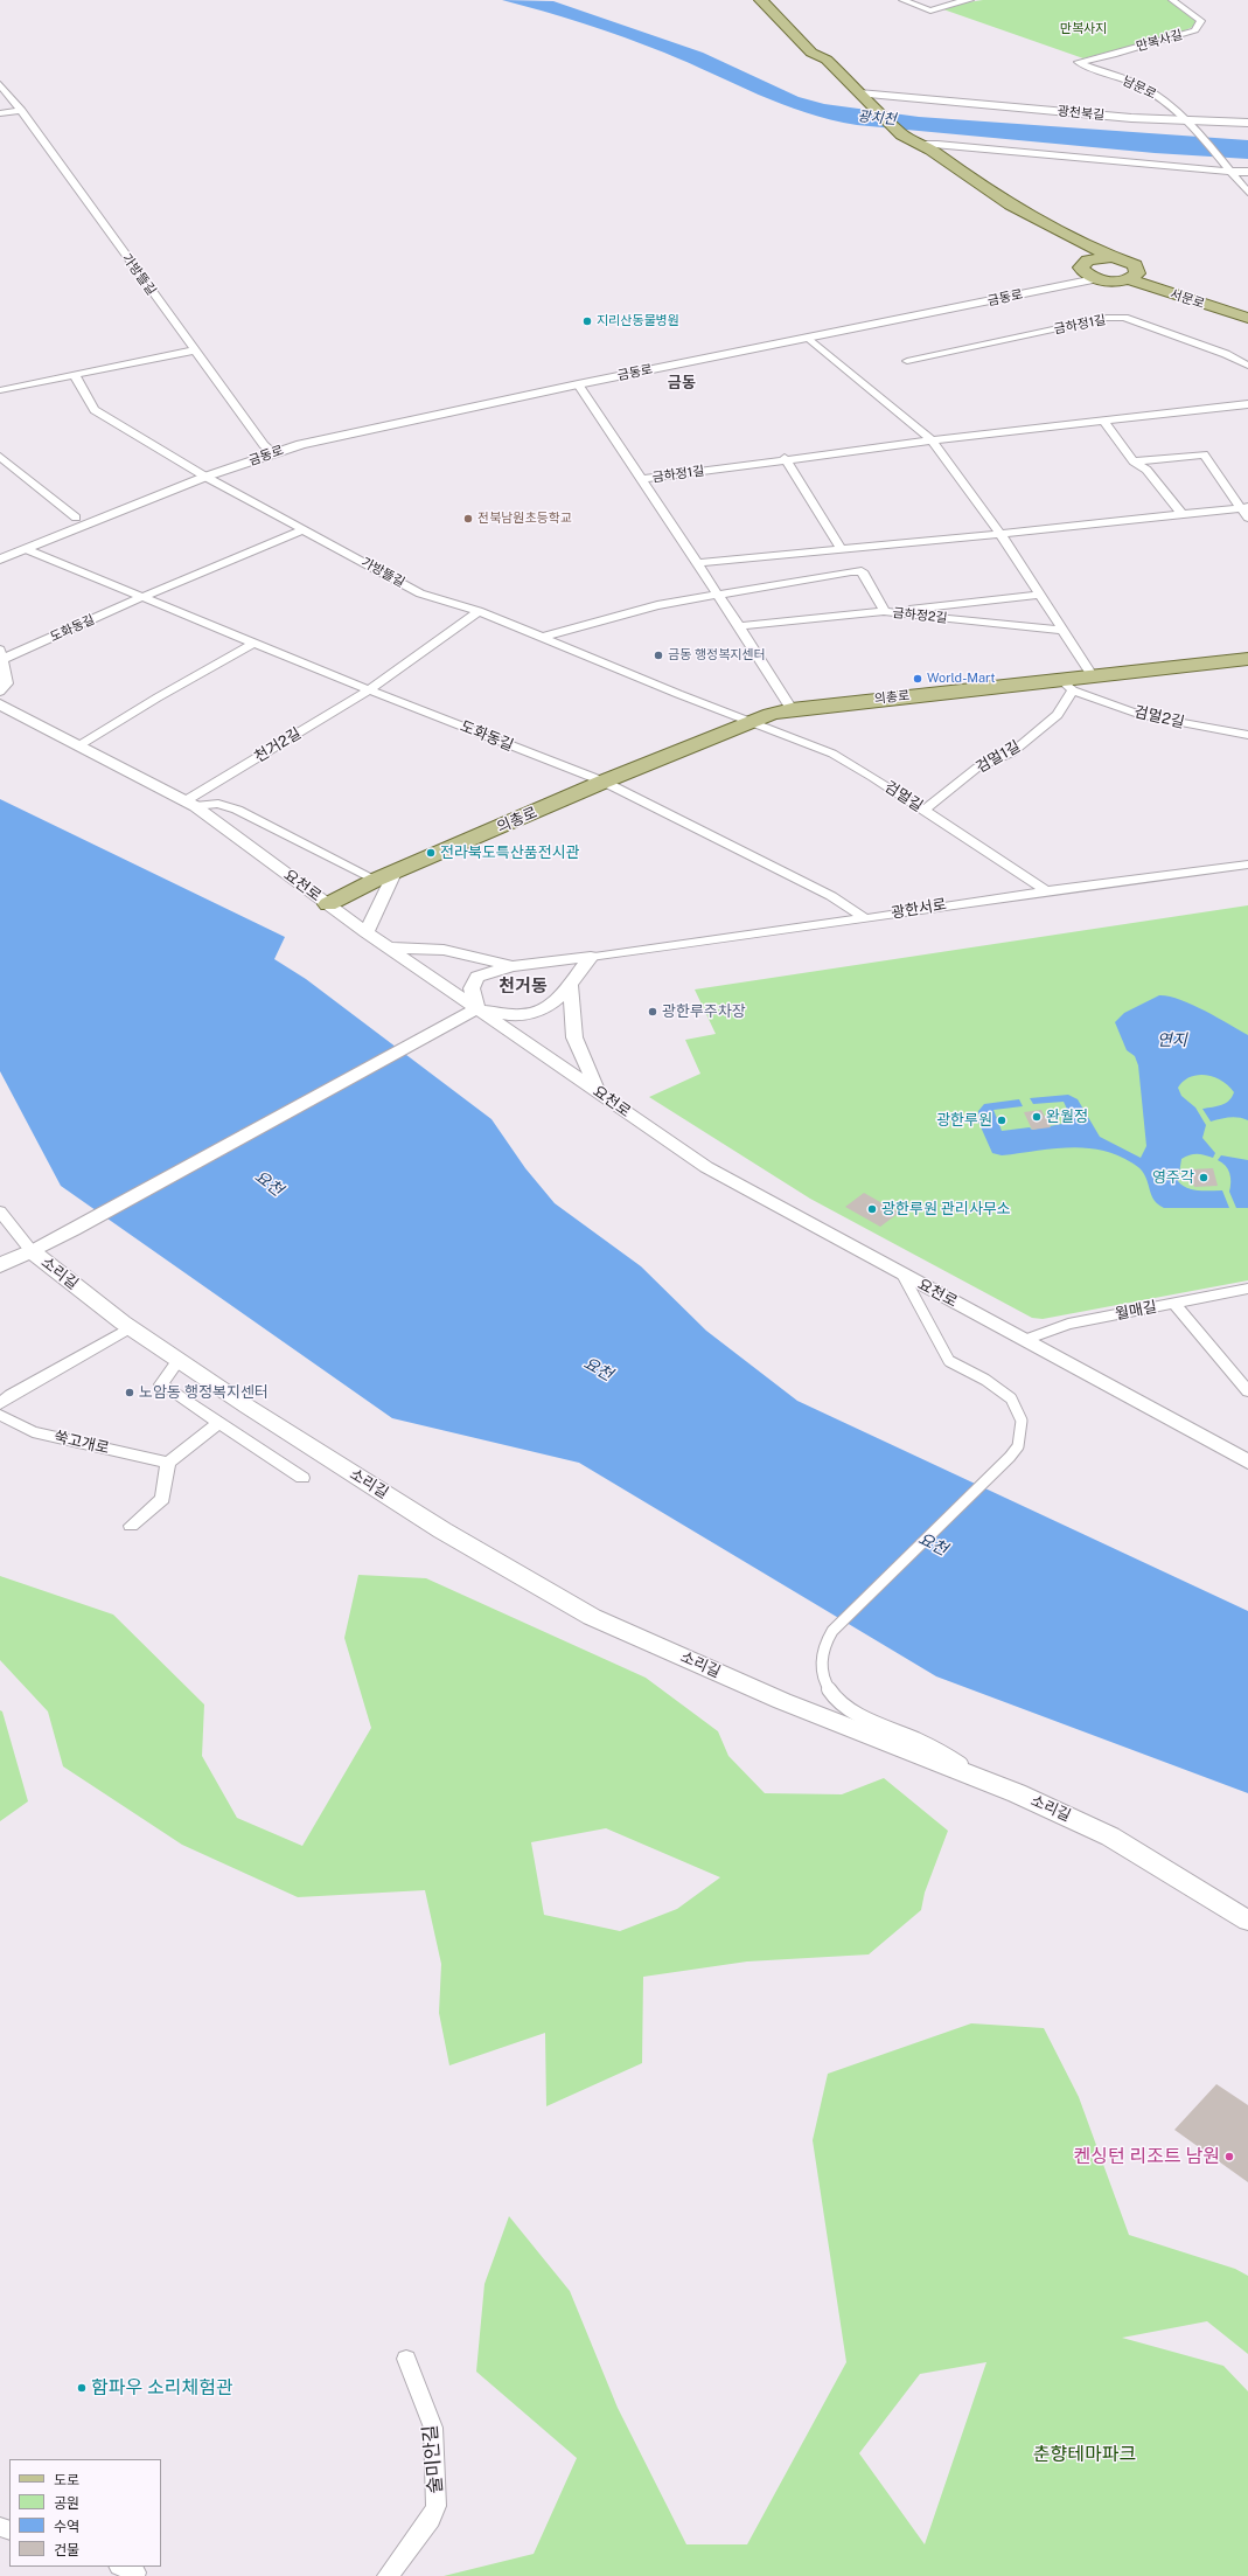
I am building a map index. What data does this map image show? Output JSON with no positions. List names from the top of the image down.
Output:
{
  "streets": {
    "main road": [
      "금동로",
      "서문로",
      "의총로",
      "소리길"
    ],
    "street": [
      "만복사길",
      "남문로",
      "광천북길",
      "가방뜰길",
      "금하정1길",
      "금하정2길",
      "도화동길",
      "검멀2길",
      "천거2길",
      "검멀1길",
      "검멀길",
      "요천로",
      "광한서로",
      "월매길",
      "쑥고개로",
      "술미안길"
    ]
  },
  "crossings": [
    ["만복사길", "남문로"],
    ["남문로", "광천북길"],
    ["가방뜰길", "금동로"],
    ["가방뜰길", "도화동길"],
    ["가방뜰길", "의총로"],
    ["가방뜰길", "검멀길"],
    ["금동로", "서문로"],
    ["금동로", "도화동길"],
    ["도화동길", "의총로"],
    ["도화동길", "천거2길"],
    ["의총로", "검멀2길"],
    ["의총로", "검멀1길"],
    ["의총로", "검멀길"],
    ["의총로", "요천로"],
    ["검멀2길", "검멀1길"],
    ["천거2길", "요천로"],
    ["검멀1길", "검멀길"],
    ["검멀길", "광한서로"],
    ["요천로", "월매길"]
  ],
  "districts": ["금동", "천거동"],
  "water": ["광치천", "연지", "요천"],
  "parks": ["만복사지", "춘향테마파크"],
  "places": [
    "지리산동물병원",
    "전북남원초등학교",
    "금동 행정복지센터",
    "World-Mart",
    "전라북도특산품전시관",
    "광한루주차장",
    "완월정",
    "광한루원",
    "영주각",
    "광한루원 관리사무소",
    "노암동 행정복지센터",
    "켄싱턴 리조트 남원",
    "함파우 소리체험관"
  ],
  "legend": [
    "도로",
    "공원",
    "수역",
    "건물"
  ]
}
